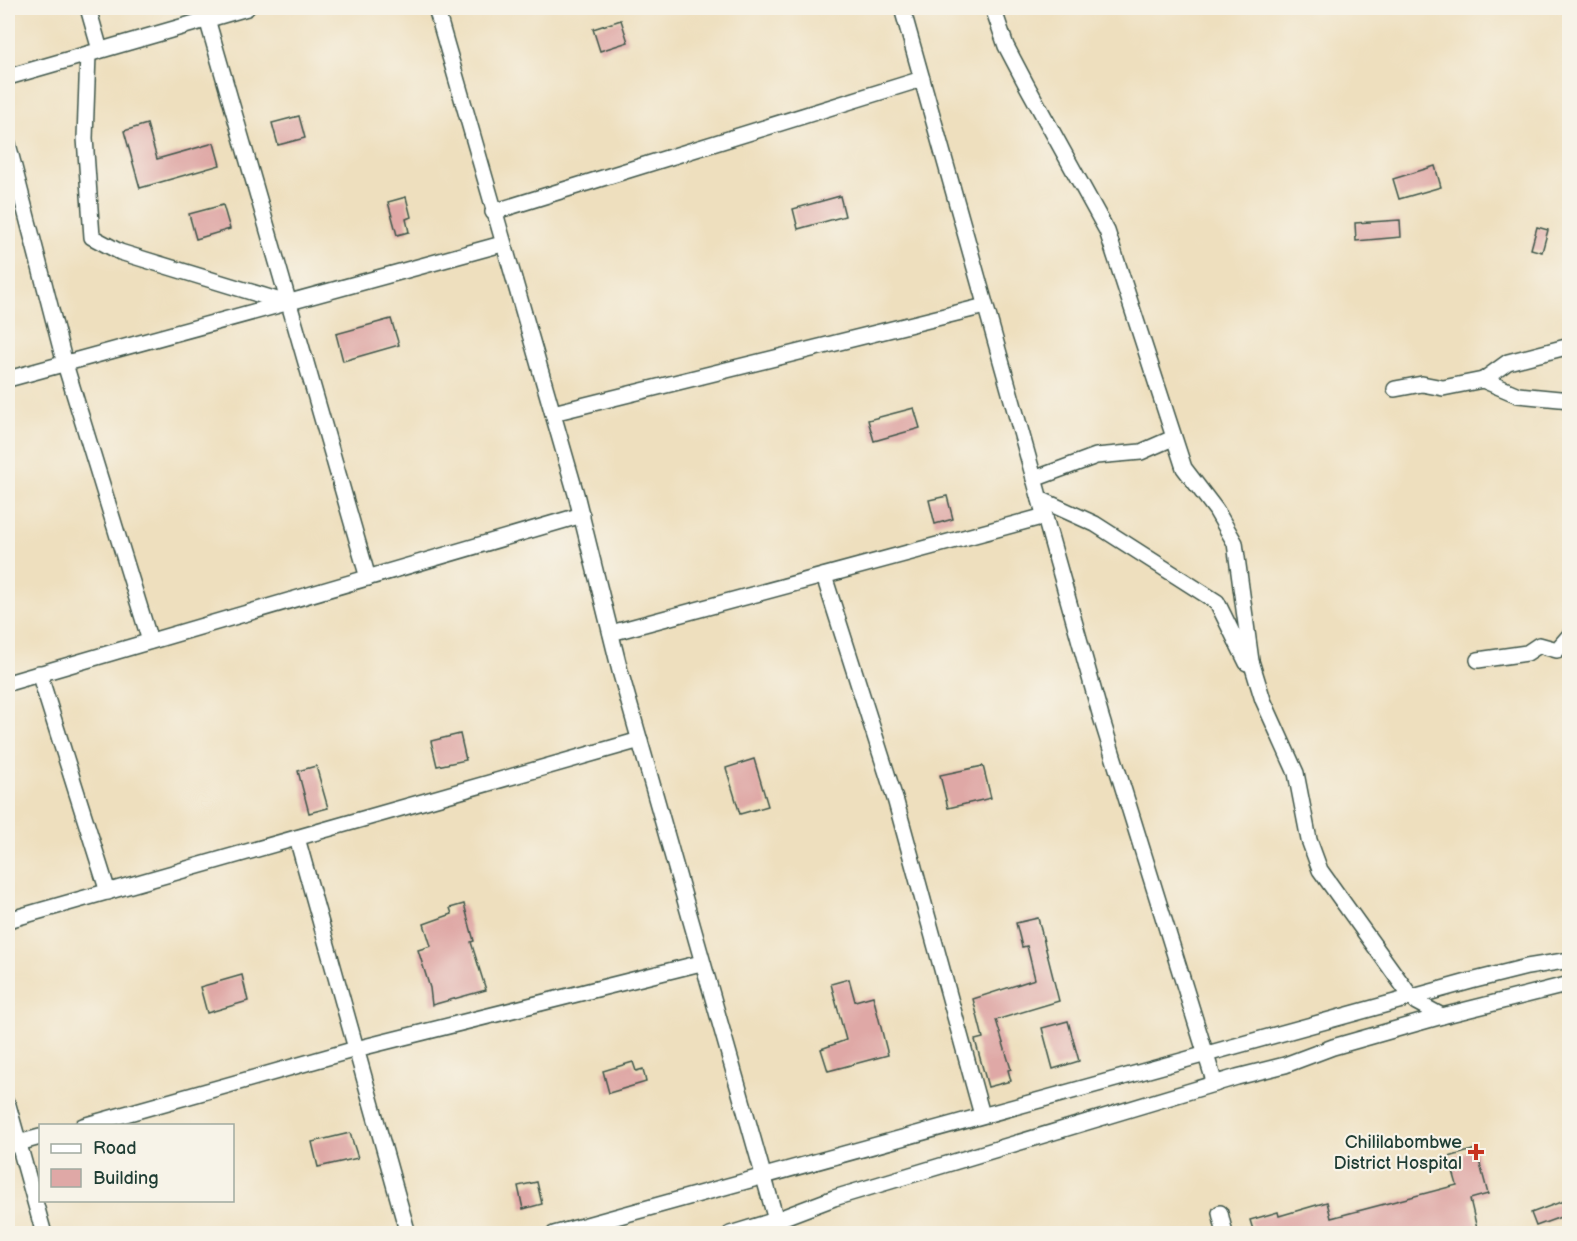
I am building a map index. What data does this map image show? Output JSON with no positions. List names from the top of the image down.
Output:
{
  "places": {
    "health": ["Chililabombwe District Hospital"]
  },
  "legend": ["Road", "Building"]
}
